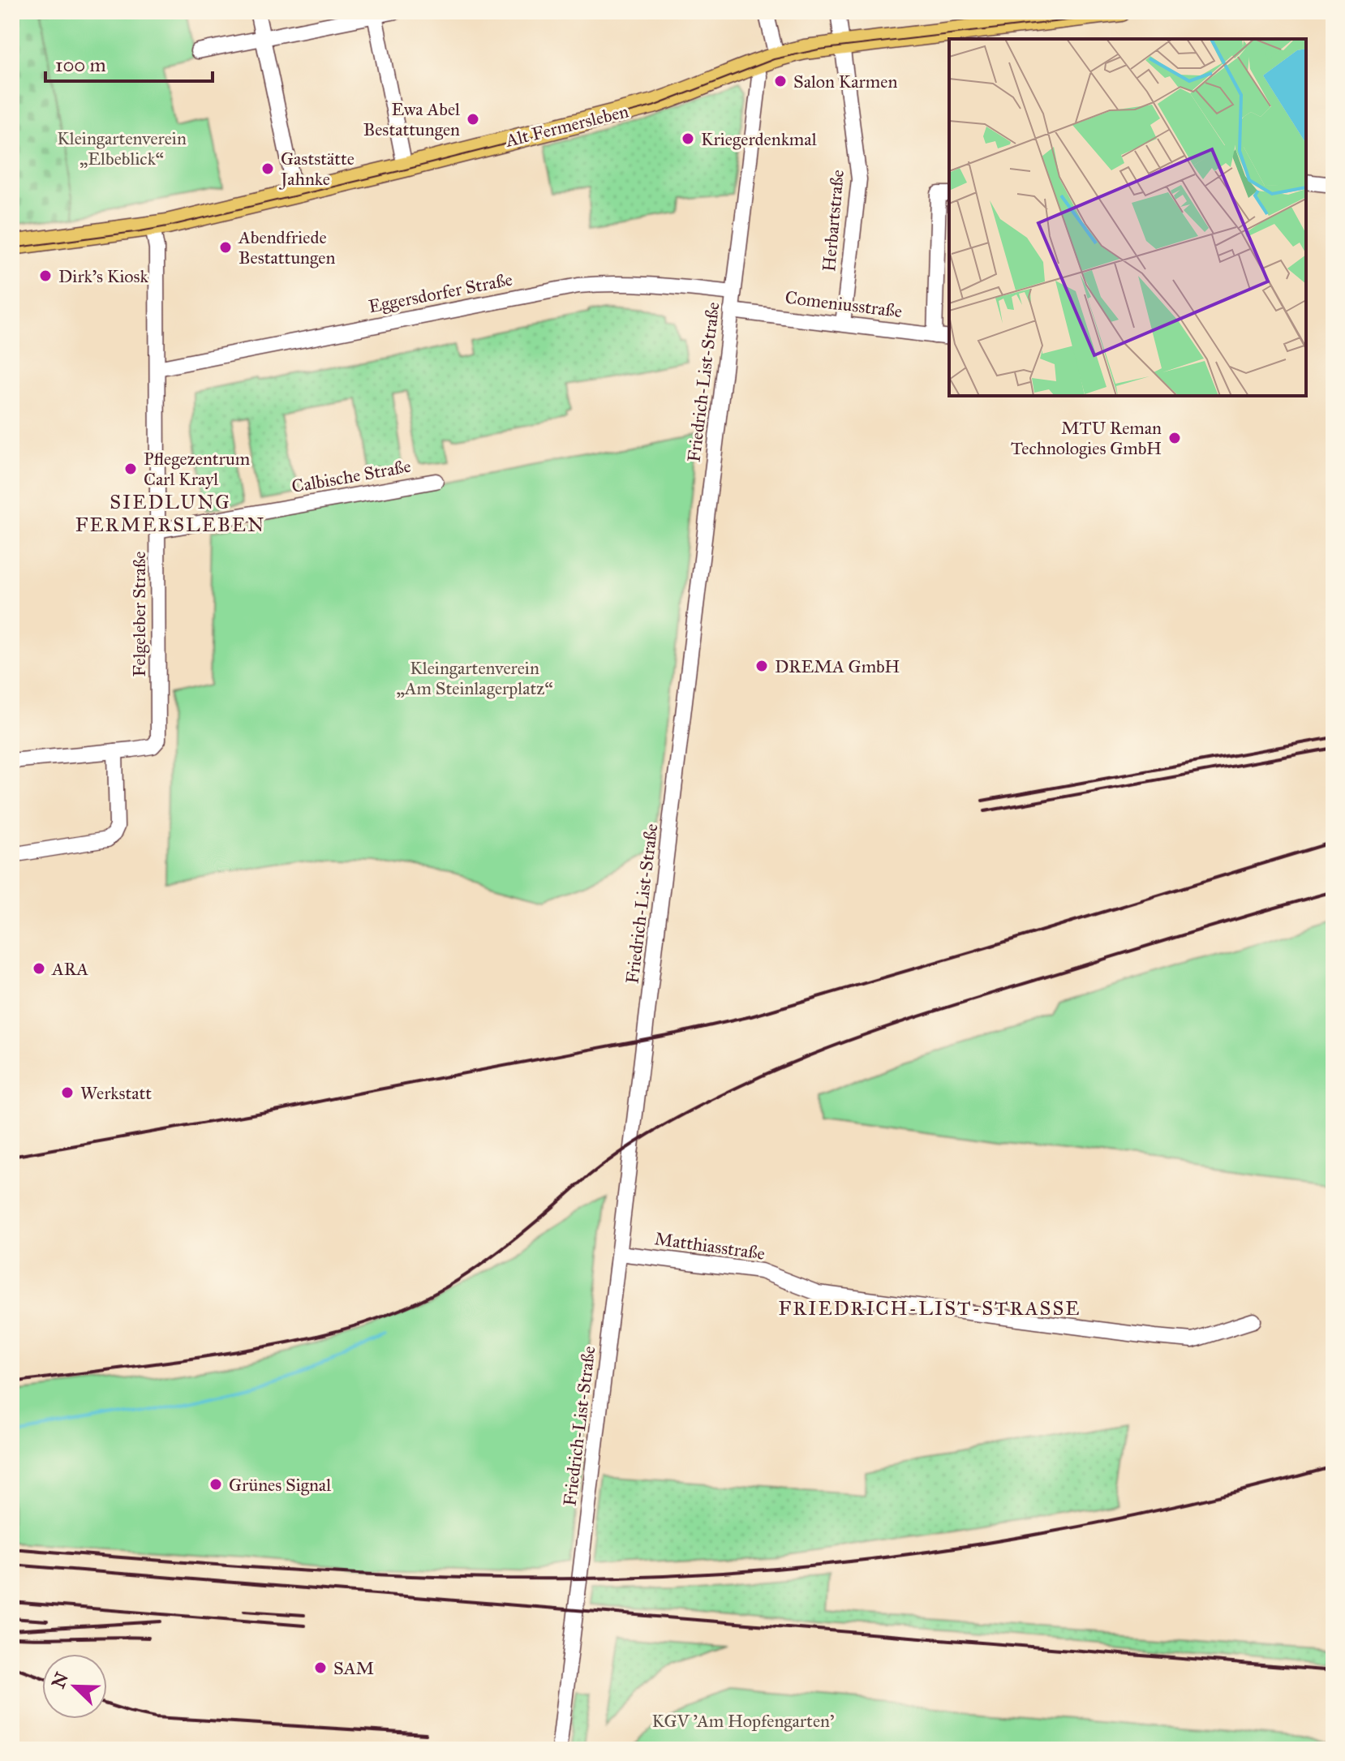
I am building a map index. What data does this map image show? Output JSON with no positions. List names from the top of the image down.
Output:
{
  "streets": {
    "main road": ["Alt Fermersleben"],
    "street": [
      "Herbartstraße",
      "Eggersdorfer Straße",
      "Comeniusstraße",
      "Friedrich-List-Straße",
      "Calbische Straße",
      "Felgeleber Straße",
      "Matthiasstraße"
    ]
  },
  "crossings": [
    ["Alt Fermersleben", "Herbartstraße"],
    ["Alt Fermersleben", "Friedrich-List-Straße"],
    ["Alt Fermersleben", "Felgeleber Straße"],
    ["Herbartstraße", "Comeniusstraße"],
    ["Eggersdorfer Straße", "Friedrich-List-Straße"],
    ["Eggersdorfer Straße", "Felgeleber Straße"],
    ["Comeniusstraße", "Friedrich-List-Straße"],
    ["Friedrich-List-Straße", "Matthiasstraße"],
    ["Calbische Straße", "Felgeleber Straße"]
  ],
  "districts": ["SIEDLUNG FERMERSLEBEN", "FRIEDRICH-LIST-STRASSE"],
  "parks": ["Kleingartenverein „Elbeblick“", "Kleingartenverein „Am Steinlagerplatz“", "KGV 'Am Hopfengarten'"],
  "places": [
    "Salon Karmen",
    "Ewa Abel Bestattungen",
    "Kriegerdenkmal",
    "Gaststätte Jahnke",
    "Abendfriede Bestattungen",
    "Dirk's Kiosk",
    "MTU Reman Technologies GmbH",
    "Pflegezentrum Carl Krayl",
    "DREMA GmbH",
    "ARA",
    "Werkstatt",
    "Grünes Signal",
    "SAM"
  ],
  "scale_bar": "100 m",
  "north": "top left"
}
